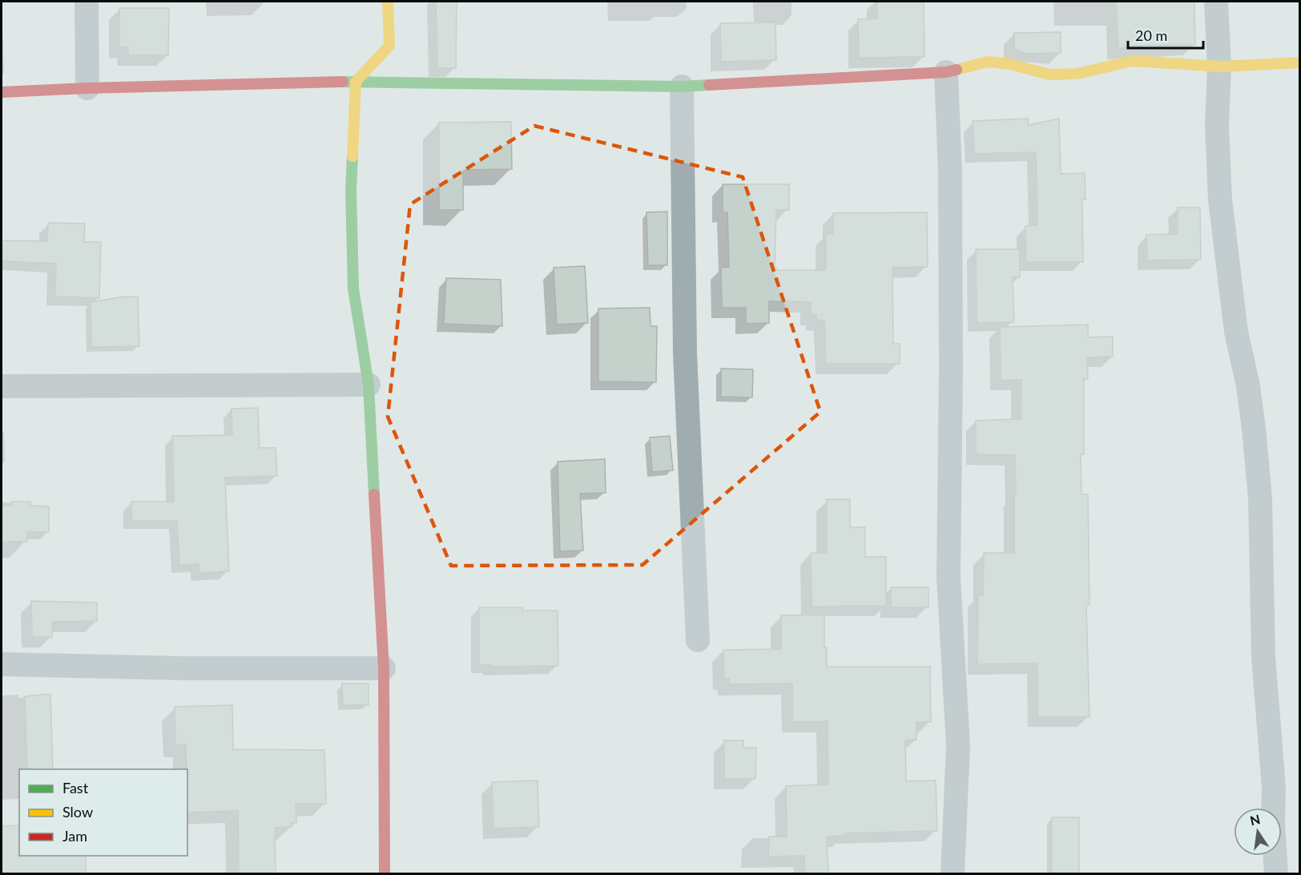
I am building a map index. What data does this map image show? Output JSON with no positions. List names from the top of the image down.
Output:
{
  "legend": ["Fast", "Slow", "Jam"],
  "scale_bar": "20 m",
  "north": "top"
}
